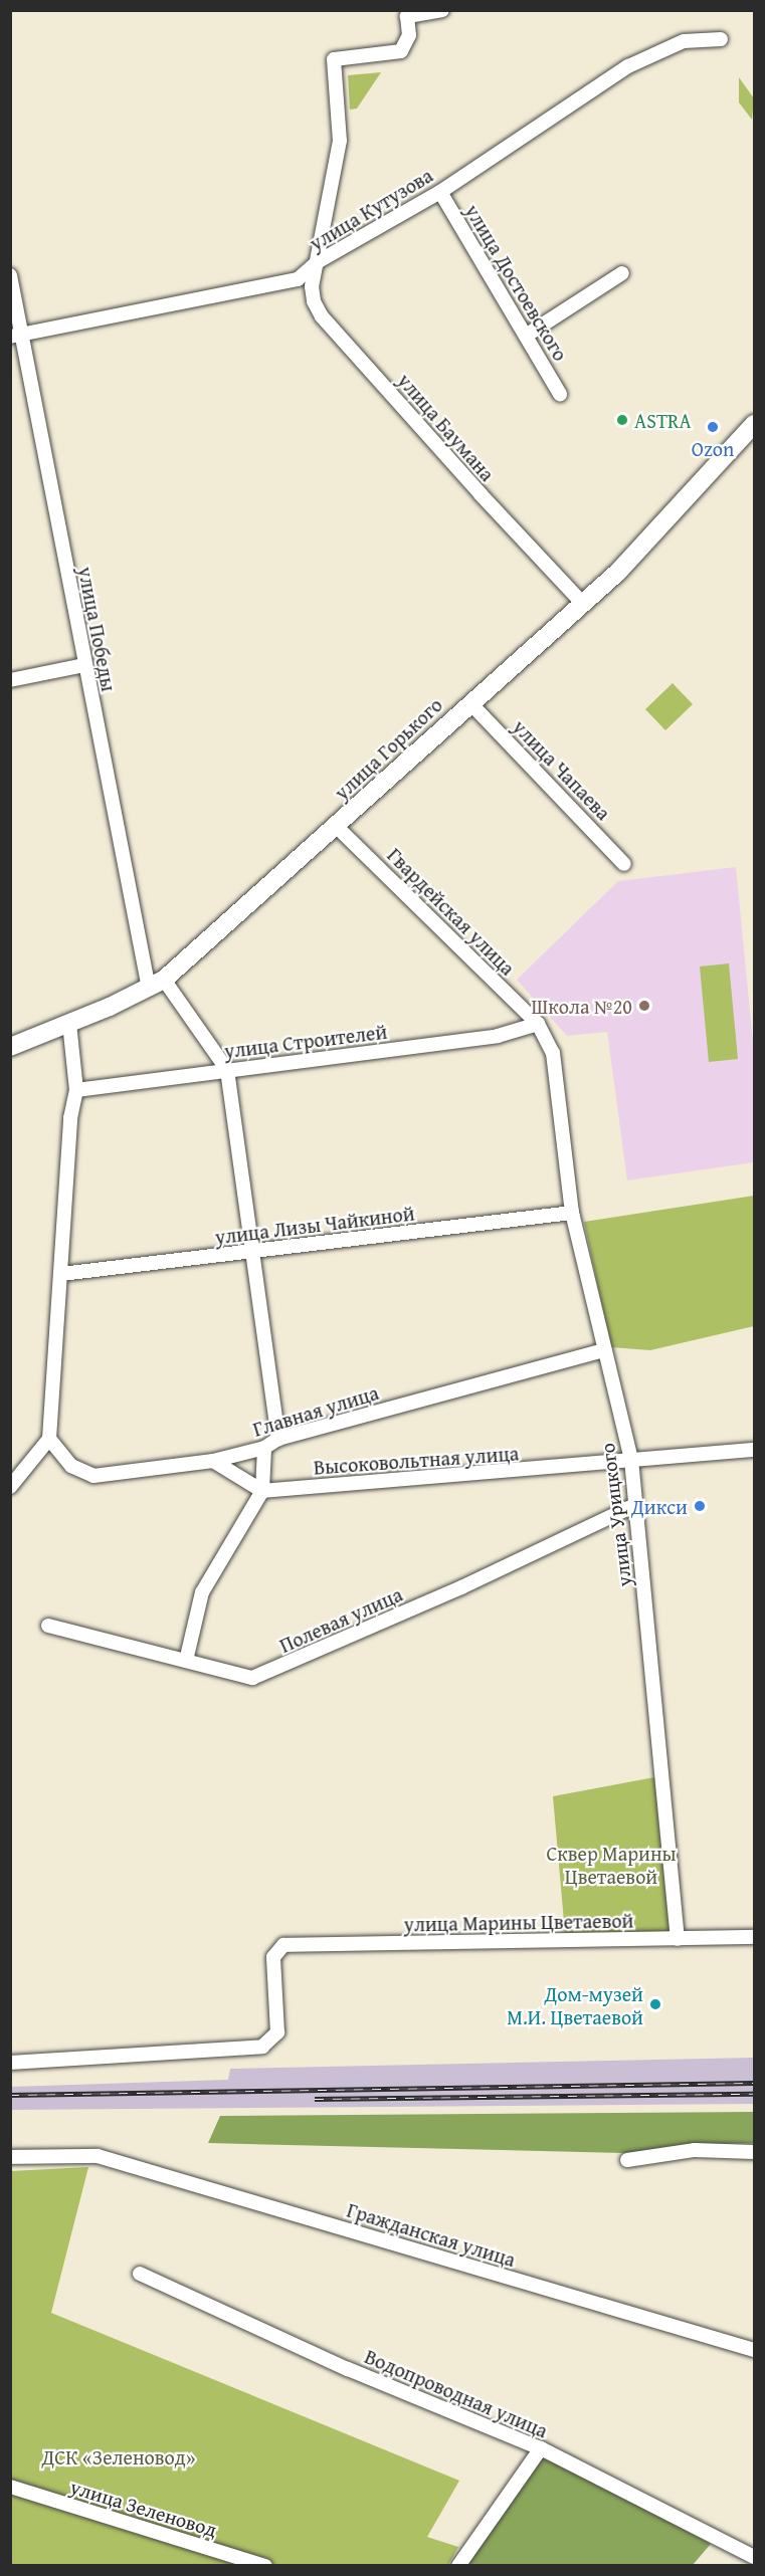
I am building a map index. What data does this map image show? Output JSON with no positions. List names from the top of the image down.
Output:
{
  "streets": {
    "main road": ["улица Горького"],
    "street": [
      "улица Кутузова",
      "улица Достоевского",
      "улица Баумана",
      "улица Победы",
      "улица Чапаева",
      "Гвардейская улица",
      "улица Строителей",
      "улица Лизы Чайкиной",
      "Главная улица",
      "Высоковольтная улица",
      "улица Урицкого",
      "Полевая улица",
      "улица Марины Цветаевой",
      "Гражданская улица",
      "Водопроводная улица",
      "улица Зеленовод"
    ]
  },
  "crossings": [
    ["улица Кутузова", "улица Достоевского"],
    ["улица Кутузова", "улица Баумана"],
    ["улица Кутузова", "улица Победы"],
    ["улица Баумана", "улица Горького"],
    ["улица Победы", "улица Горького"],
    ["улица Горького", "улица Чапаева"],
    ["улица Горького", "Гвардейская улица"],
    ["Гвардейская улица", "улица Строителей"],
    ["Гвардейская улица", "улица Урицкого"],
    ["улица Строителей", "улица Урицкого"],
    ["улица Лизы Чайкиной", "улица Урицкого"],
    ["Главная улица", "улица Урицкого"],
    ["Высоковольтная улица", "улица Урицкого"],
    ["улица Урицкого", "Полевая улица"],
    ["улица Урицкого", "улица Марины Цветаевой"]
  ],
  "parks": ["Сквер Марины Цветаевой", "ДСК «Зеленовод»"],
  "places": [
    "ASTRA",
    "Ozon",
    "Школа №20",
    "Дикси",
    "Дом-музей М.И. Цветаевой"
  ]
}
